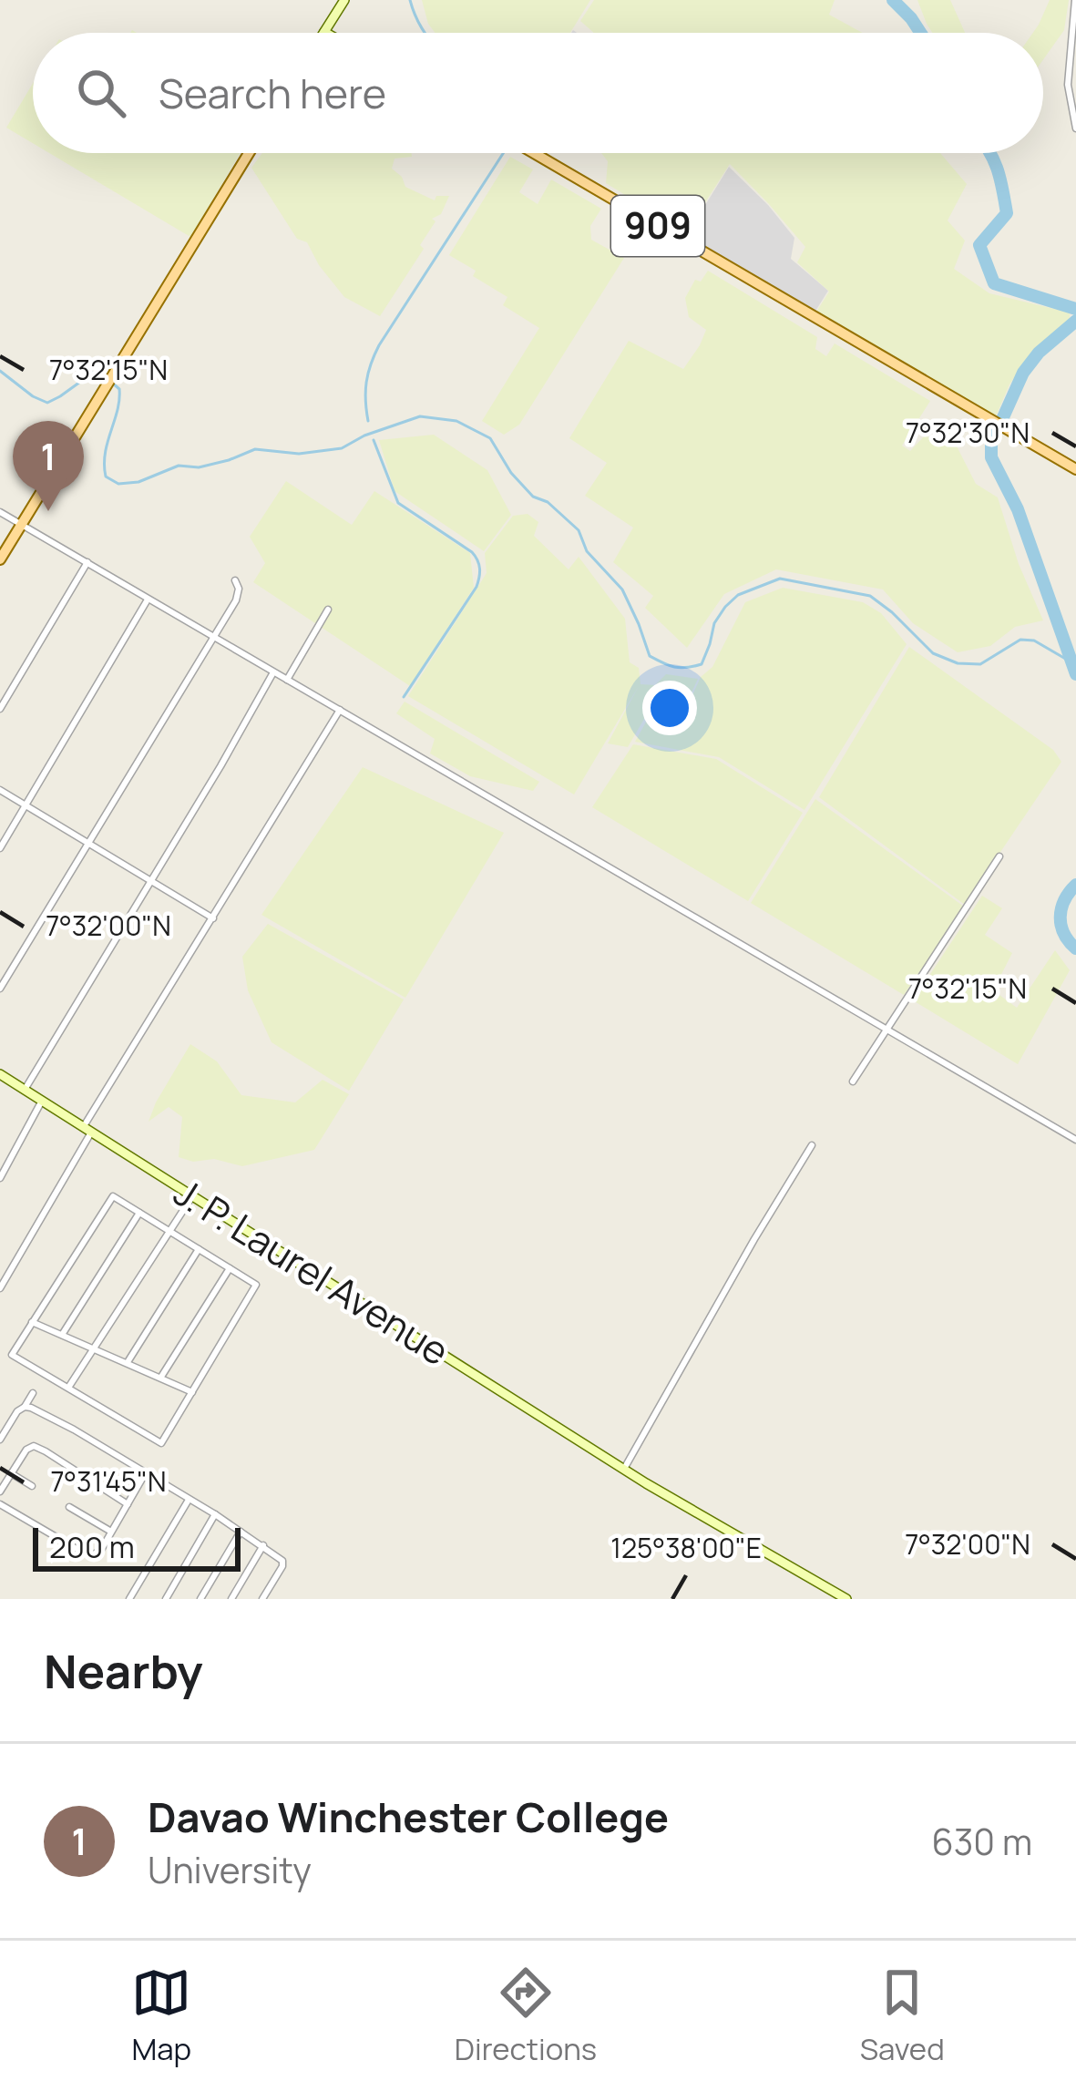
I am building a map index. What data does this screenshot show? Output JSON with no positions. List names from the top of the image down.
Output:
{
  "streets": {
    "main road": ["909"],
    "street": ["J. P. Laurel Avenue"]
  },
  "scale_bar": "200 m",
  "page": {
    "search": "Search here",
    "pins": "1",
    "scale": "200 m",
    "heading": "Nearby",
    "list": [
      {
        "mark": "1",
        "name": "Davao Winchester College",
        "note": "University",
        "value": "630 m"
      }
    ],
    "nav": ["Map", "Directions", "Saved"]
  },
  "coordinates": [
    "7°32'15\"N",
    "7°32'30\"N",
    "7°32'00\"N",
    "7°31'45\"N",
    "125°38'00\"E"
  ]
}
